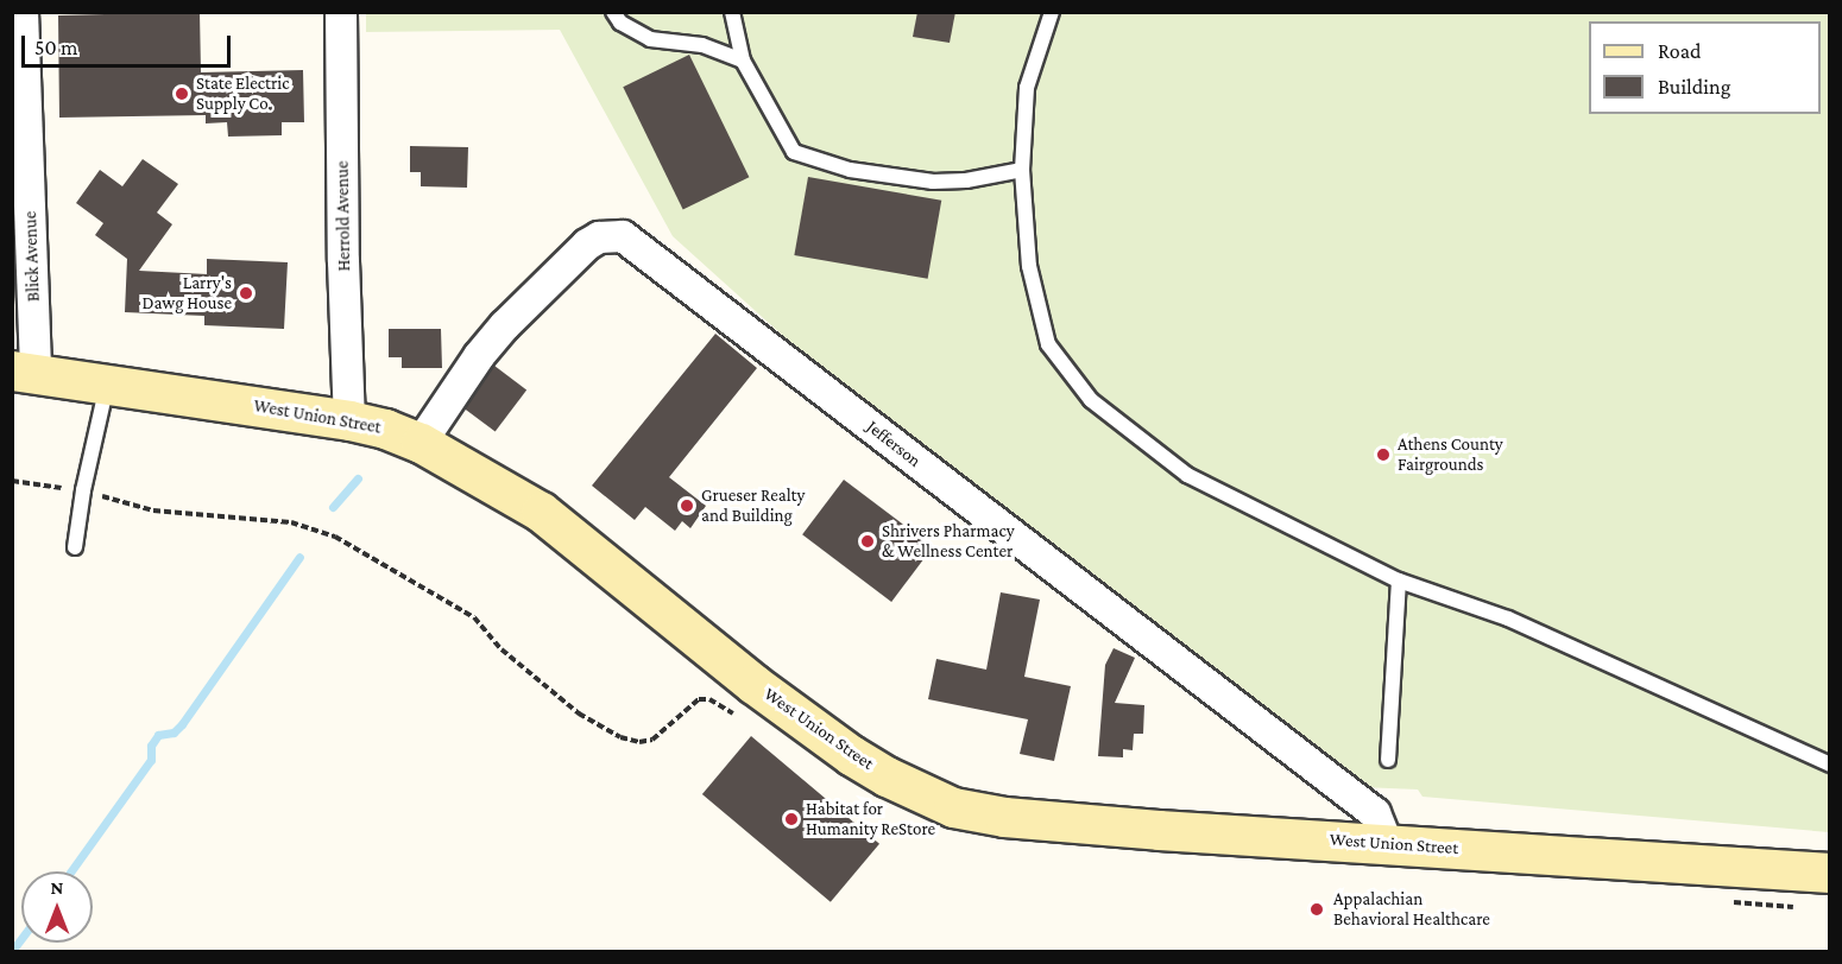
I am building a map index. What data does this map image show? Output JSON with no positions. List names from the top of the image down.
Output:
{
  "streets": {
    "main road": ["West Union Street"],
    "street": ["Herrold Avenue", "Blick Avenue", "Jefferson"]
  },
  "crossings": [
    ["Herrold Avenue", "West Union Street"],
    ["Blick Avenue", "West Union Street"],
    ["West Union Street", "Jefferson"]
  ],
  "places": [
    "State Electric Supply Co.",
    "Larry's Dawg House",
    "Athens County Fairgrounds",
    "Grueser Realty and Building",
    "Shrivers Pharmacy & Wellness Center",
    "Habitat for Humanity ReStore",
    "Appalachian Behavioral Healthcare"
  ],
  "legend": ["Road", "Building"],
  "scale_bar": "50 m",
  "north": "top"
}
